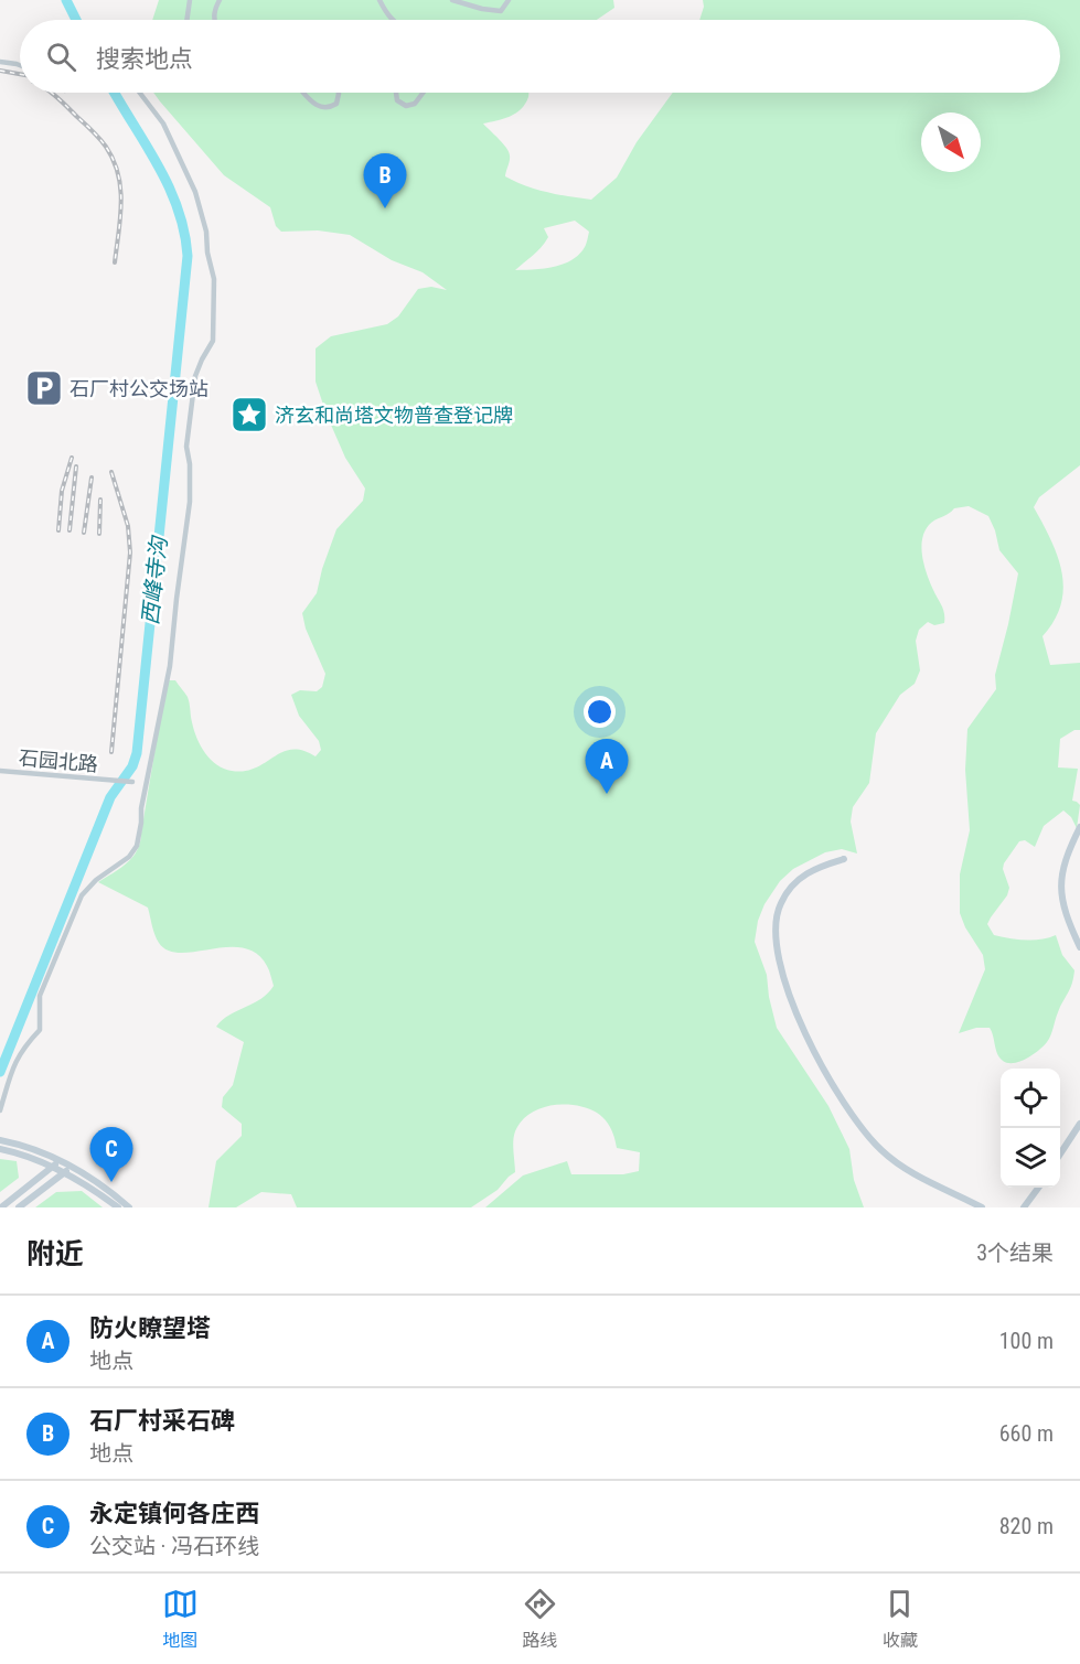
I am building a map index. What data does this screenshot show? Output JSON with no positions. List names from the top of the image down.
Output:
{
  "streets": {
    "street": ["石园北路"]
  },
  "water": ["西峰寺沟"],
  "places": {
    "parking": ["石厂村公交场站"],
    "place": ["济玄和尚塔文物普查登记牌"]
  },
  "north": "bottom right",
  "page": {
    "search": "搜索地点",
    "pins": ["B", "A", "C"],
    "heading": ["附近", "3个结果"],
    "list": [
      {
        "mark": "A",
        "name": "防火瞭望塔",
        "note": "地点",
        "value": "100 m"
      },
      {
        "mark": "B",
        "name": "石厂村采石碑",
        "note": "地点",
        "value": "660 m"
      },
      {
        "mark": "C",
        "name": "永定镇何各庄西",
        "note": "公交站 · 冯石环线",
        "value": "820 m"
      }
    ],
    "nav": ["地图", "路线", "收藏"]
  }
}
